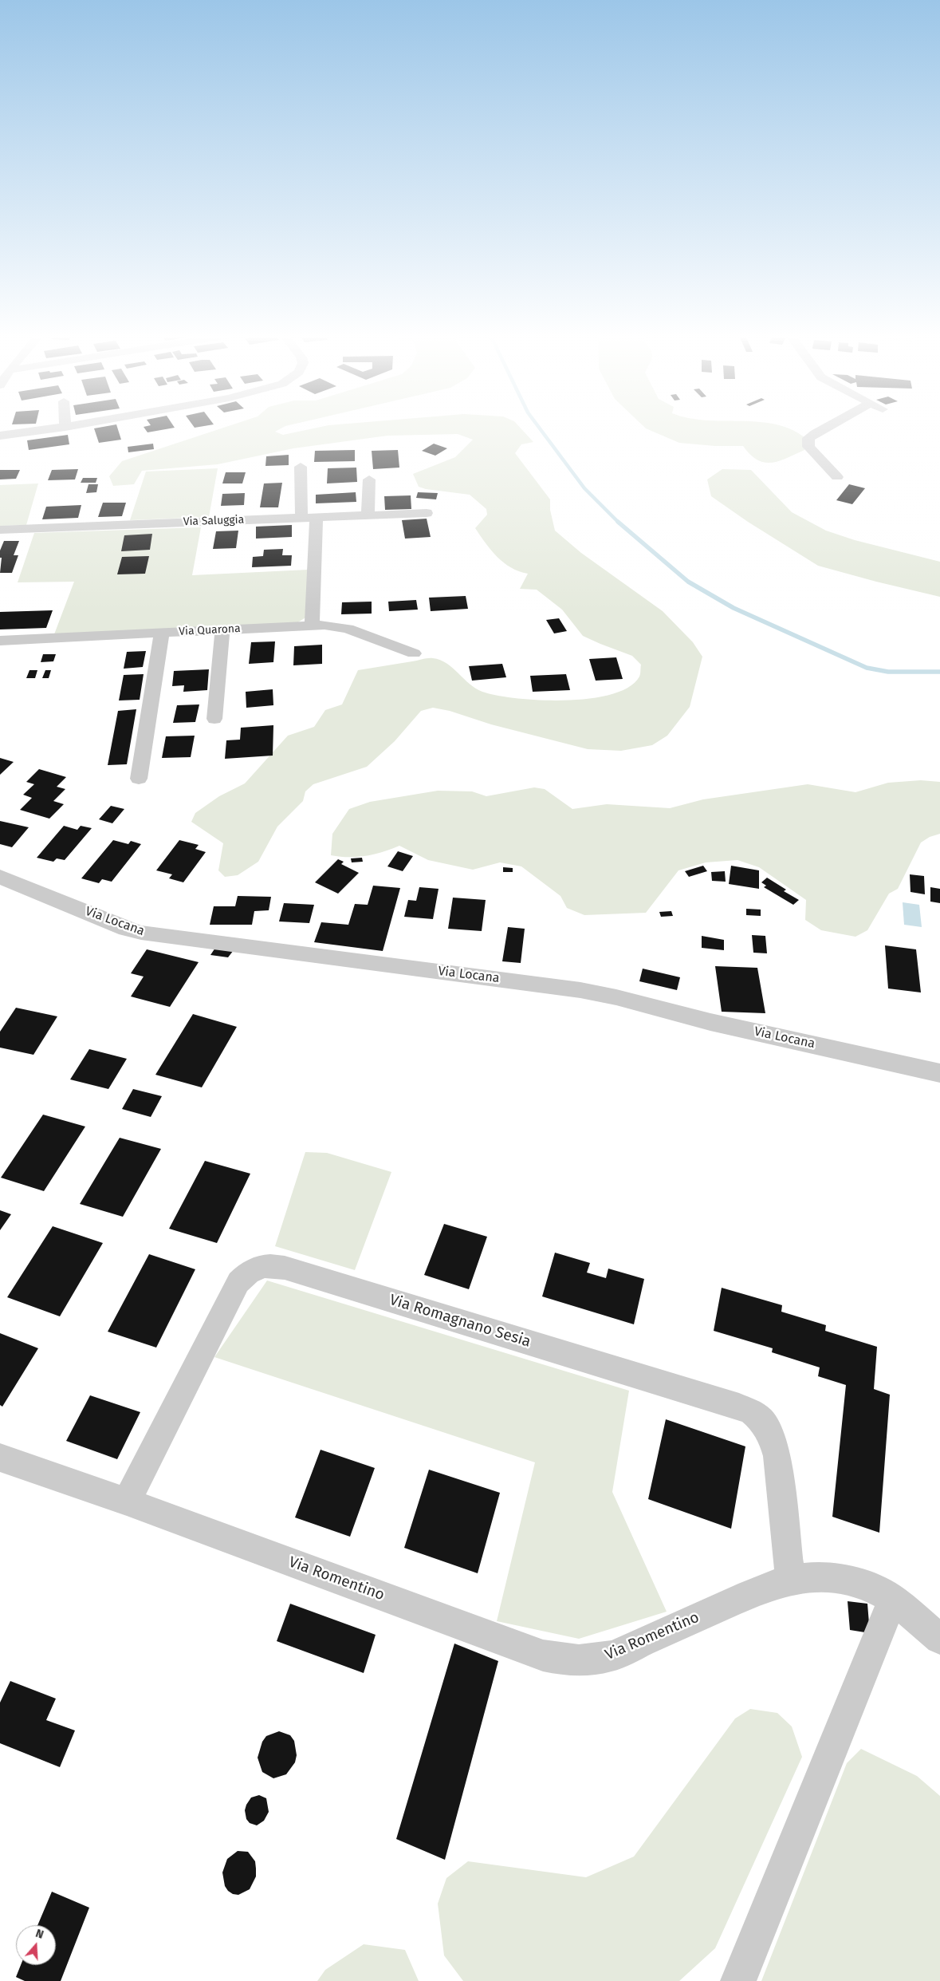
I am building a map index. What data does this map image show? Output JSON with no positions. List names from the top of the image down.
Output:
{
  "streets": {
    "street": [
      "Via Saluggia",
      "Via Quarona",
      "Via Locana",
      "Via Romagnano Sesia",
      "Via Romentino"
    ]
  },
  "crossings": [
    ["Via Romagnano Sesia", "Via Romentino"]
  ],
  "north": "top"
}
